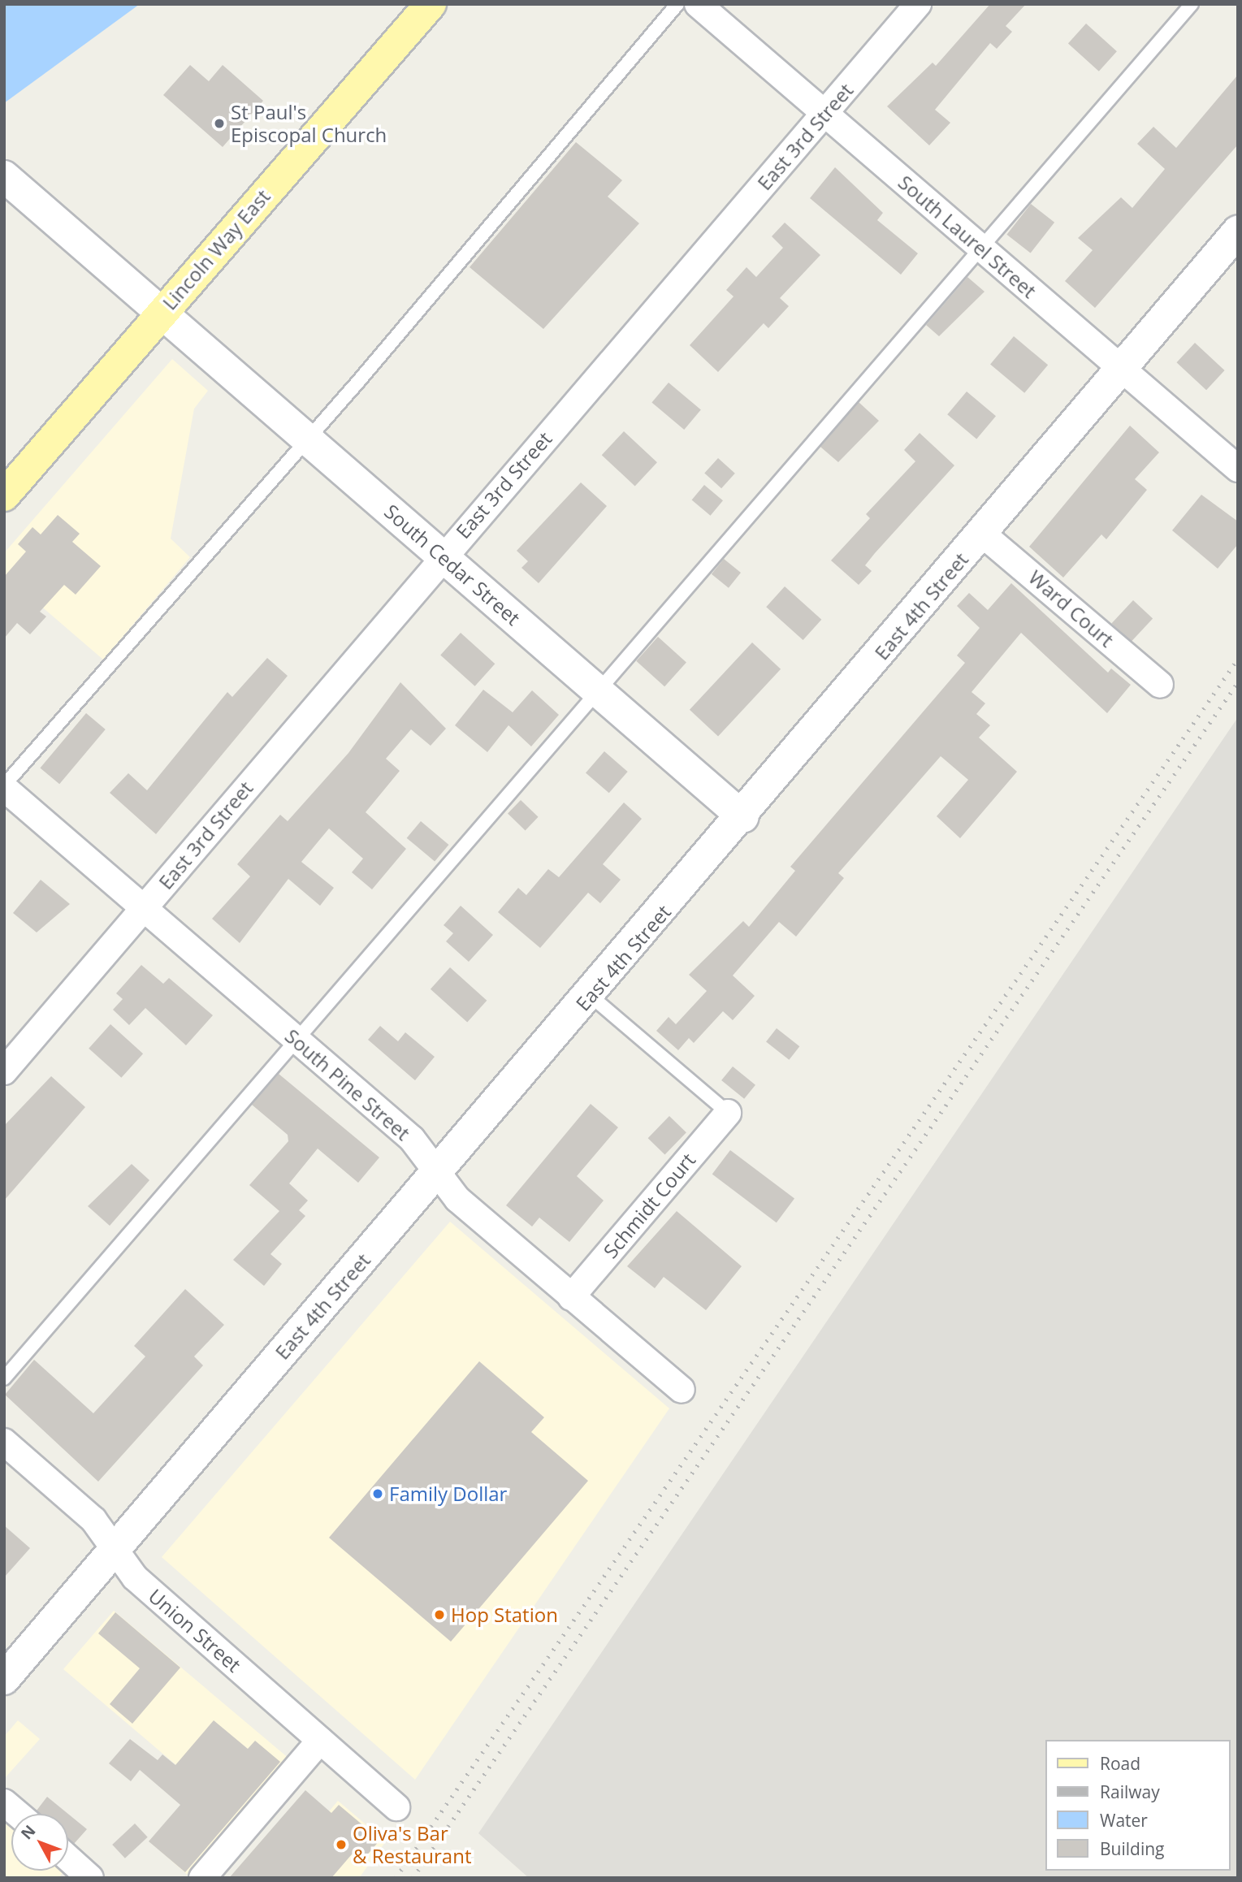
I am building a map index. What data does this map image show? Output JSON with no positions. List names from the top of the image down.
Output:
{
  "streets": {
    "main road": ["Lincoln Way East"],
    "street": [
      "East 3rd Street",
      "South Laurel Street",
      "South Cedar Street",
      "East 4th Street",
      "Ward Court",
      "South Pine Street",
      "Schmidt Court",
      "Union Street"
    ]
  },
  "crossings": [
    ["East 3rd Street", "South Laurel Street"],
    ["East 3rd Street", "South Cedar Street"],
    ["East 3rd Street", "South Pine Street"],
    ["South Laurel Street", "East 4th Street"],
    ["Lincoln Way East", "South Cedar Street"],
    ["South Cedar Street", "East 4th Street"],
    ["East 4th Street", "Ward Court"],
    ["East 4th Street", "South Pine Street"],
    ["East 4th Street", "Union Street"],
    ["South Pine Street", "Schmidt Court"]
  ],
  "places": [
    "St Paul's Episcopal Church",
    "Family Dollar",
    "Hop Station",
    "Oliva's Bar & Restaurant"
  ],
  "legend": [
    "Road",
    "Railway",
    "Water",
    "Building"
  ],
  "north": "top left"
}
